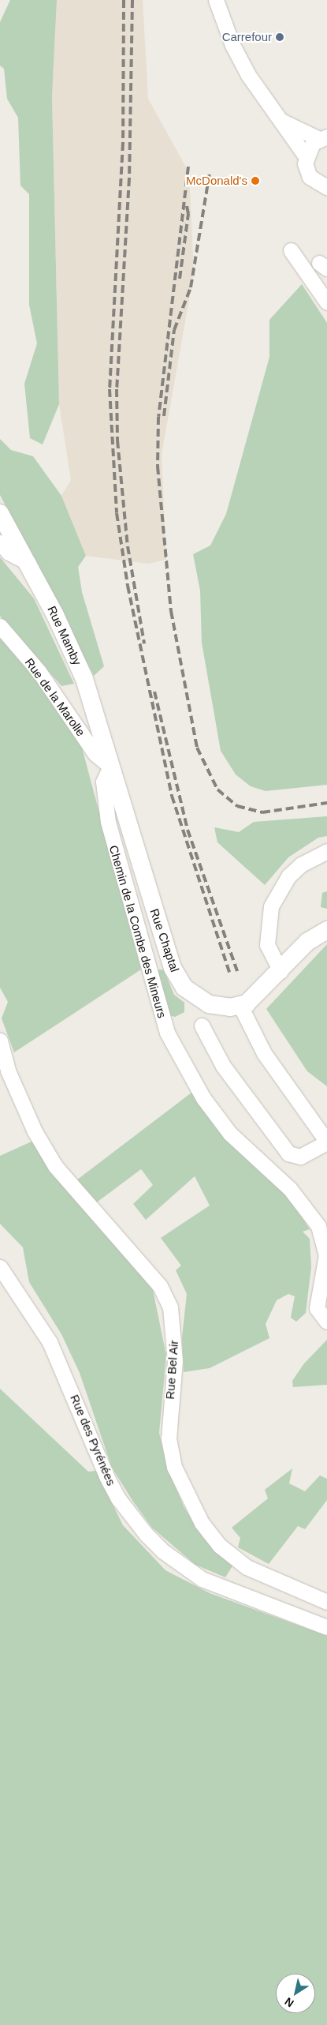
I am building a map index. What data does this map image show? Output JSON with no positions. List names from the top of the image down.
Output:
{
  "streets": {
    "street": [
      "Rue Mamby",
      "Rue de la Marolle",
      "Chemin de la Combe des Mineurs",
      "Rue Chaptal",
      "Rue Bel Air",
      "Rue des Pyrénées"
    ]
  },
  "crossings": [
    ["Rue Mamby", "Rue de la Marolle"],
    ["Rue Mamby", "Chemin de la Combe des Mineurs"],
    ["Rue Mamby", "Rue Chaptal"],
    ["Rue de la Marolle", "Chemin de la Combe des Mineurs"],
    ["Rue de la Marolle", "Rue Chaptal"],
    ["Chemin de la Combe des Mineurs", "Rue Chaptal"]
  ],
  "places": ["Carrefour", "McDonald's"],
  "north": "bottom left"
}
